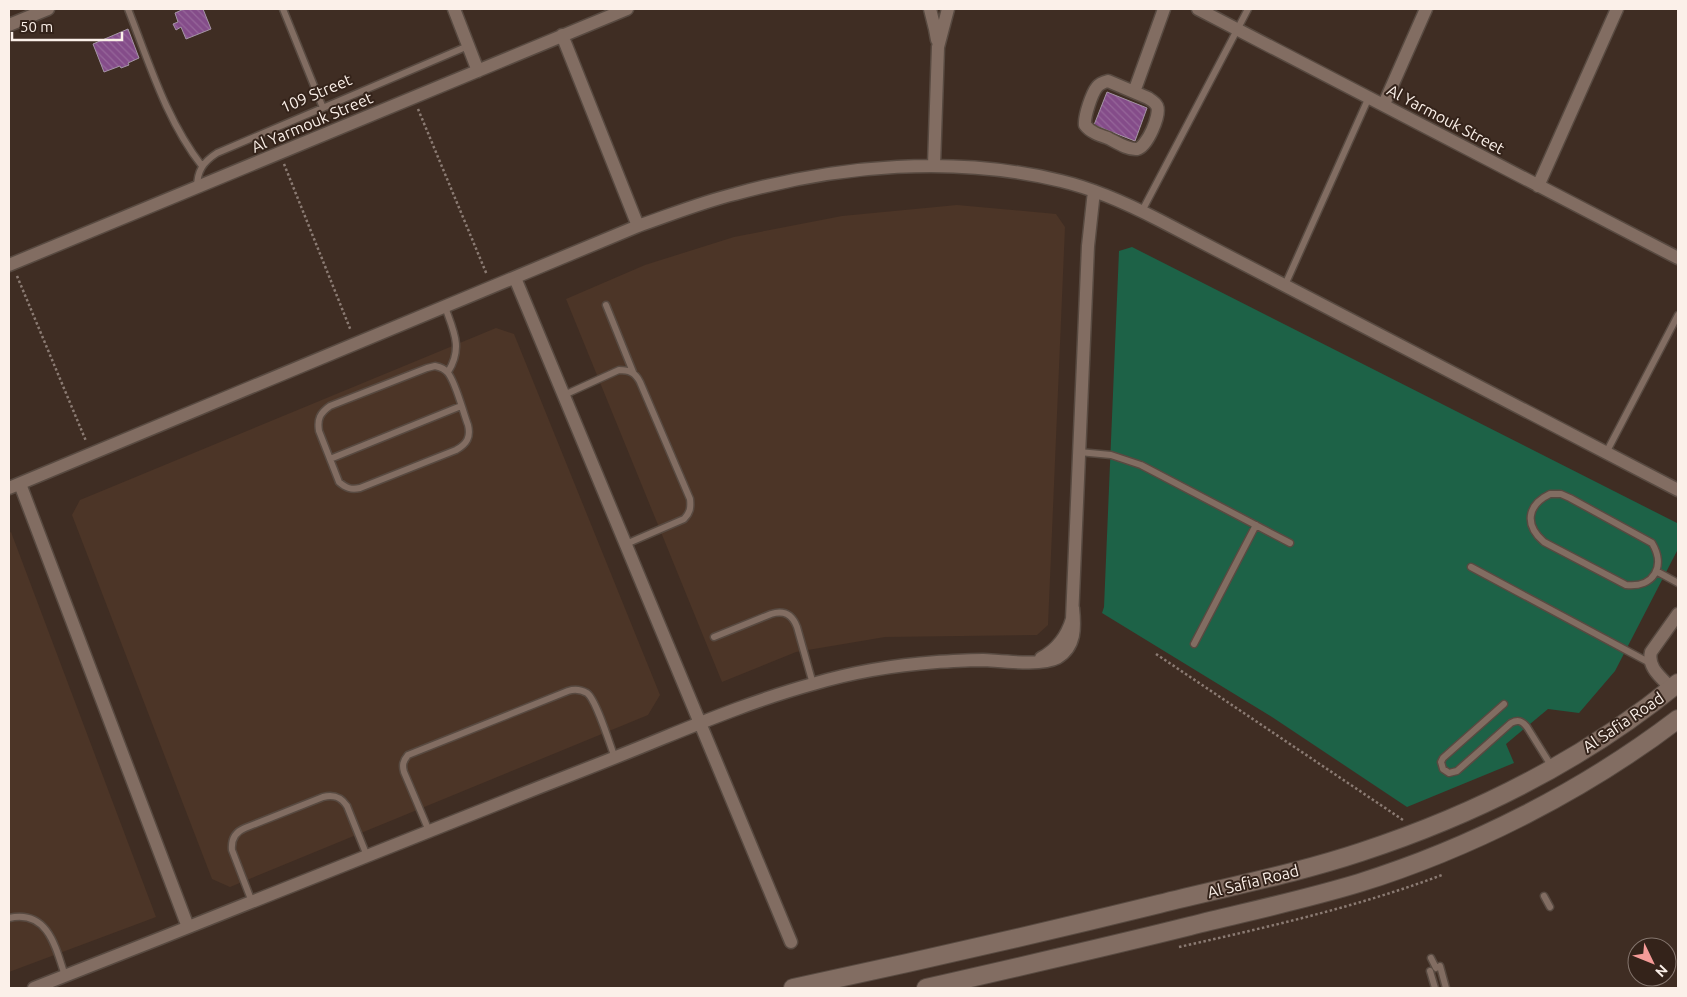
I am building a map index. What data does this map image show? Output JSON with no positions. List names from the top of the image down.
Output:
{
  "streets": {
    "main road": ["Al Safia Road"],
    "street": ["Al Yarmouk Street"],
    "lane": ["109 Street"]
  },
  "scale_bar": "50 m",
  "north": "bottom right"
}
